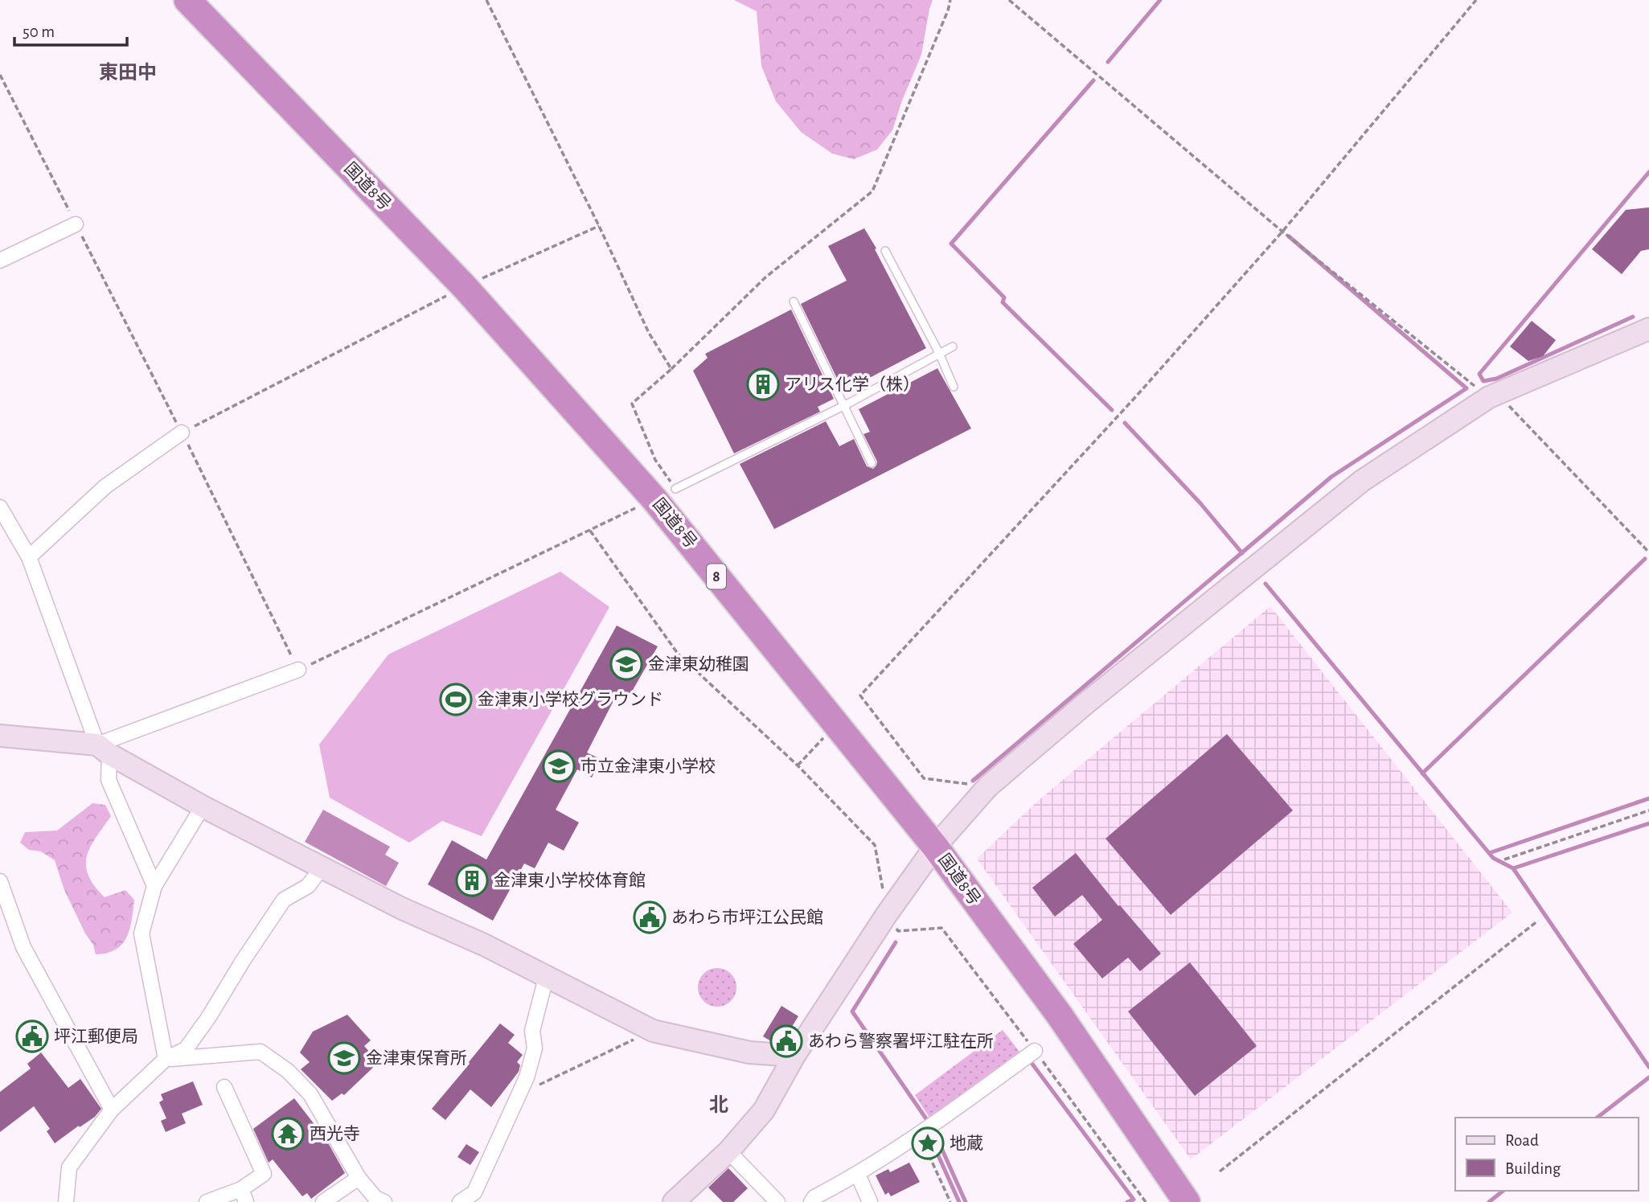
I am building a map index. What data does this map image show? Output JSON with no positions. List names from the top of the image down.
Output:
{
  "streets": {
    "highway": ["国道8号", "8"]
  },
  "districts": ["東田中", "北"],
  "places": {
    "building": ["アリス化学（株）", "金津東小学校体育館"],
    "school or university": ["金津東幼稚園", "市立金津東小学校", "金津東保育所"],
    "sports": ["金津東小学校グラウンド"],
    "public building": ["あわら市坪江公民館", "坪江郵便局", "あわら警察署坪江駐在所"],
    "temple": ["西光寺"],
    "place": ["地蔵"]
  },
  "legend": ["Road", "Building"],
  "scale_bar": "50 m"
}
